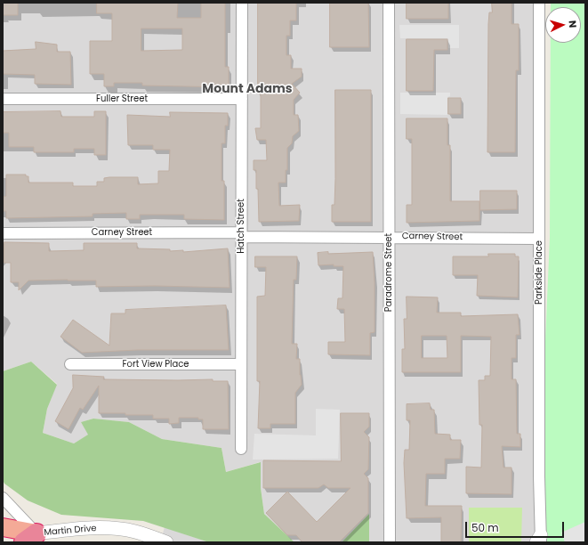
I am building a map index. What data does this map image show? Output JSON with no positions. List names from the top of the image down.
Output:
{
  "streets": {
    "street": [
      "Fuller Street",
      "Hatch Street",
      "Carney Street",
      "Paradrome Street",
      "Parkside Place",
      "Fort View Place",
      "Martin Drive"
    ]
  },
  "crossings": [
    ["Fuller Street", "Hatch Street"],
    ["Hatch Street", "Carney Street"],
    ["Hatch Street", "Fort View Place"],
    ["Carney Street", "Paradrome Street"],
    ["Carney Street", "Parkside Place"]
  ],
  "districts": ["Mount Adams"],
  "scale_bar": "50 m",
  "north": "right"
}
